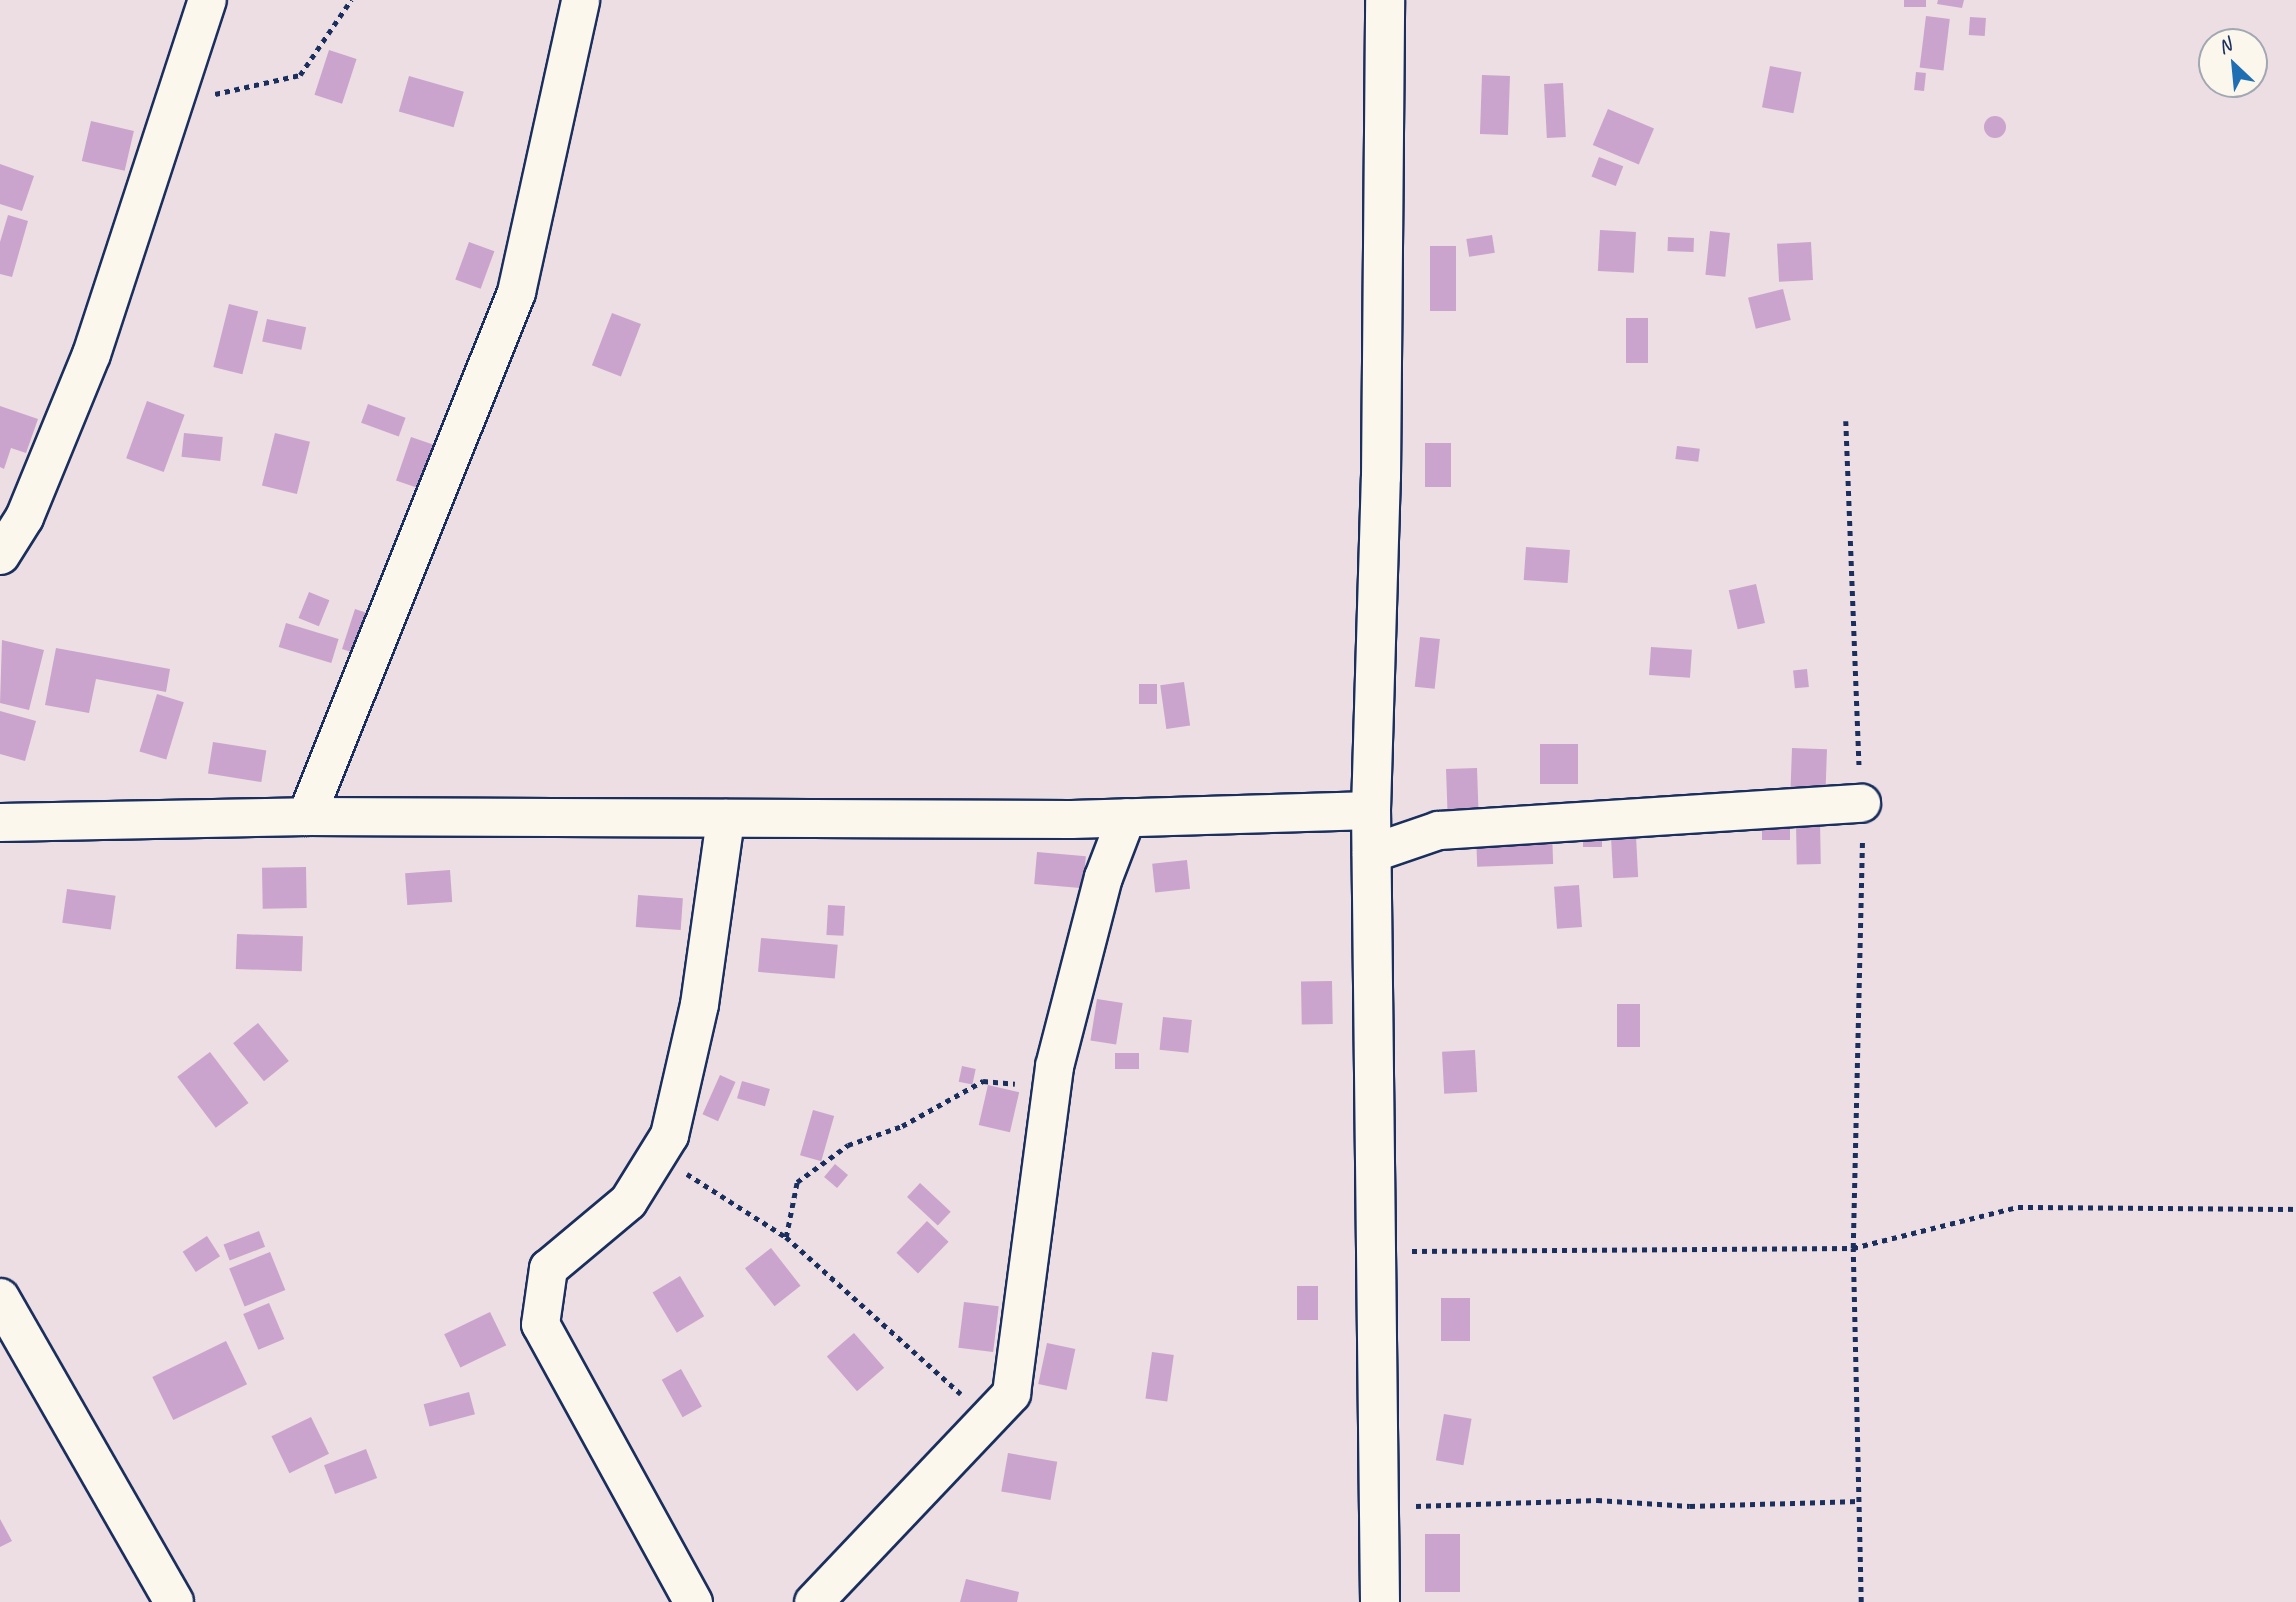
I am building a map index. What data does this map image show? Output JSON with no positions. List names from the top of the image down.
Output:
{
  "north": "top left"
}
